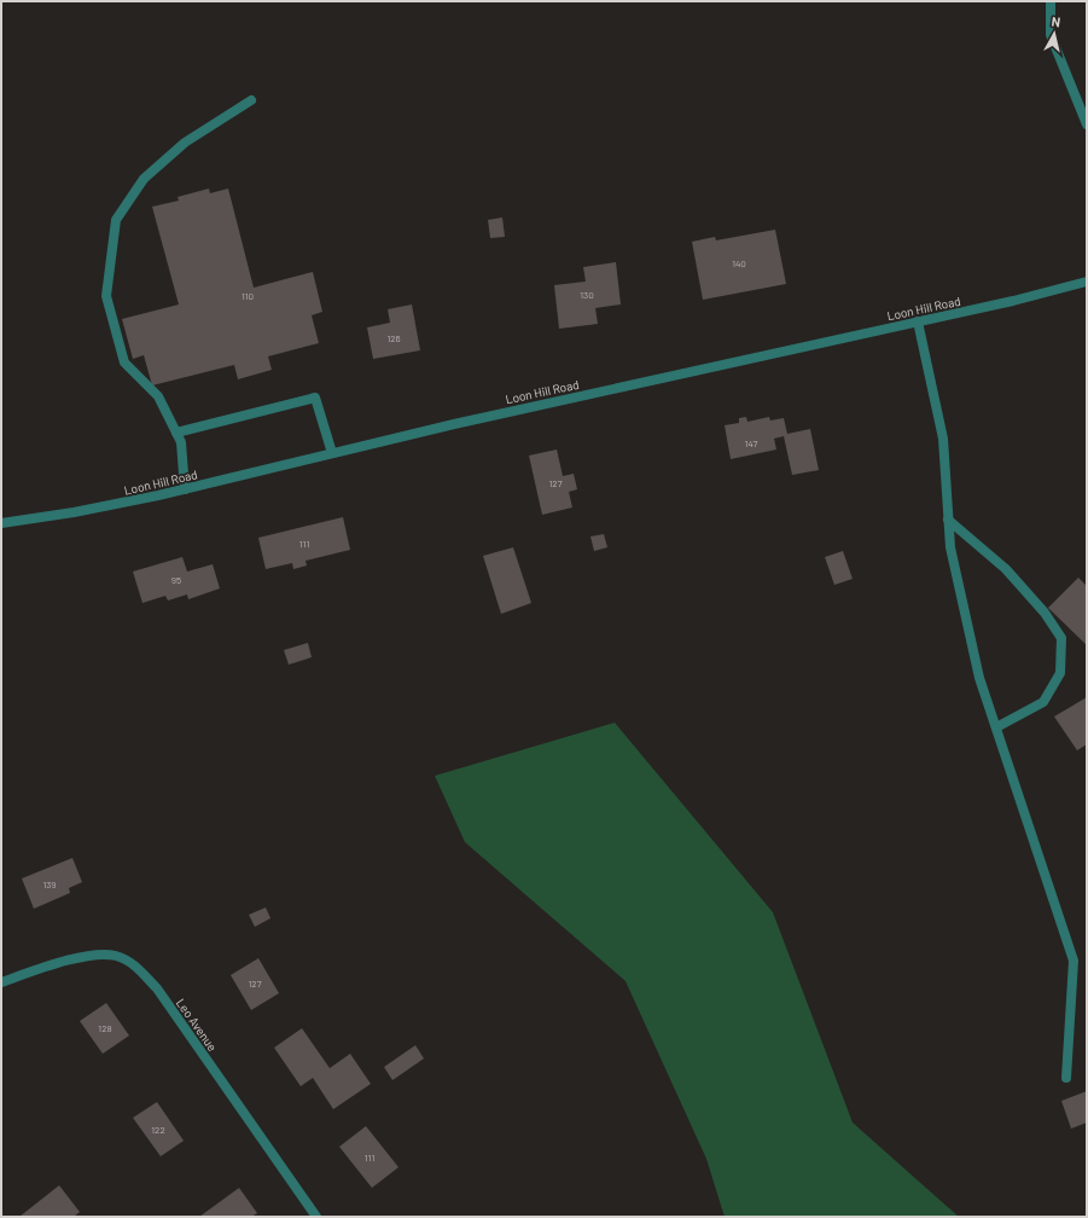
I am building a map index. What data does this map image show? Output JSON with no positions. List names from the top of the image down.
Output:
{
  "streets": {
    "street": ["Loon Hill Road", "Leo Avenue"]
  },
  "house_numbers": [
    "140",
    "130",
    "110",
    "126",
    "147",
    "127",
    "111",
    "95",
    "139",
    "127",
    "128",
    "122",
    "111"
  ],
  "north": "top"
}
